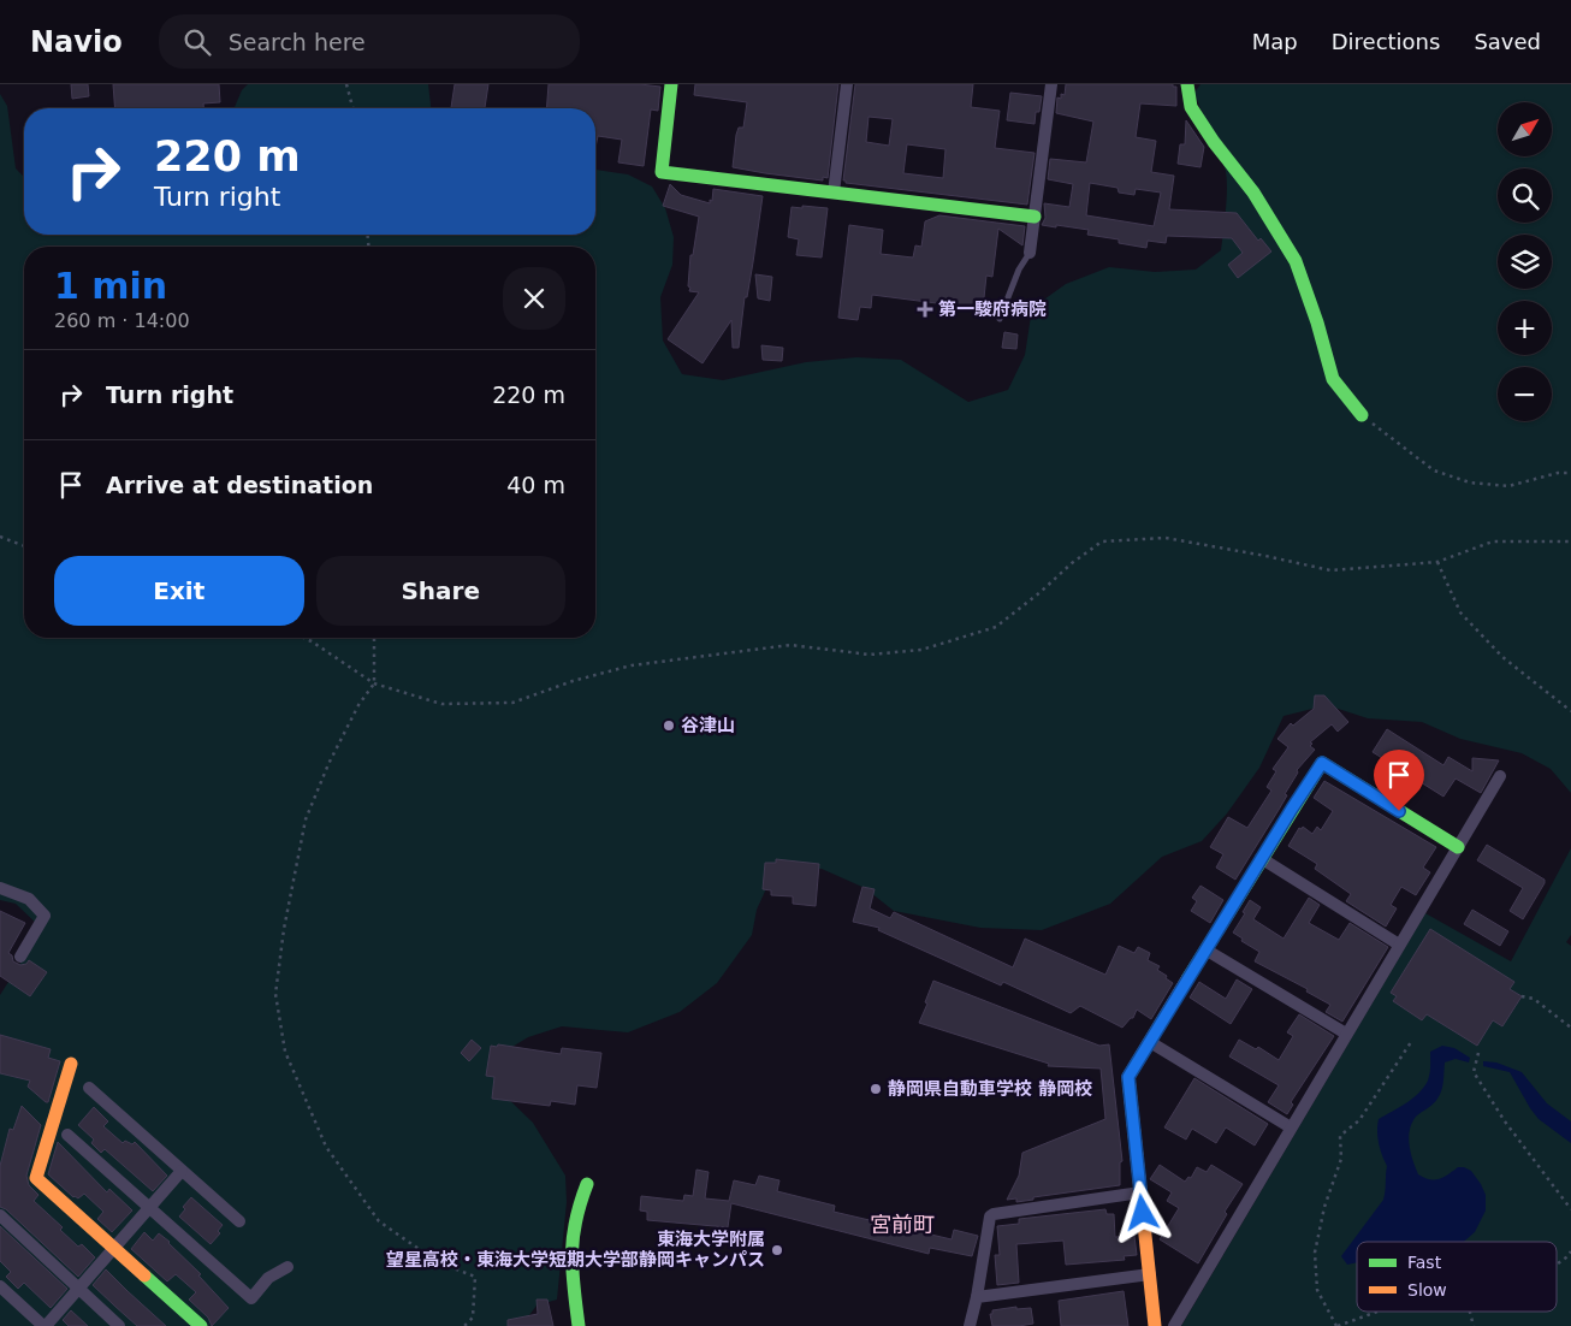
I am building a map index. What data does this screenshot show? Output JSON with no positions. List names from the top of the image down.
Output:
{
  "districts": ["宮前町"],
  "places": {
    "health": ["第一駿府病院"],
    "other": ["谷津山", "静岡県自動車学校 静岡校", "東海大学附属 望星高校・東海大学短期大学部静岡キャンパス"]
  },
  "legend": ["Fast", "Slow"],
  "north": "top right",
  "page": {
    "header": "Navio",
    "search": "Search here",
    "nav": ["Map", "Directions", "Saved"],
    "map_buttons": ["+", "−"],
    "turn": ["220 m", "Turn right"],
    "heading": ["1 min", "260 m · 14:00"],
    "list": [
      {
        "name": "Turn right",
        "value": "220 m"
      },
      {
        "name": "Arrive at destination",
        "value": "40 m"
      }
    ],
    "buttons": ["Exit", "Share"]
  }
}
